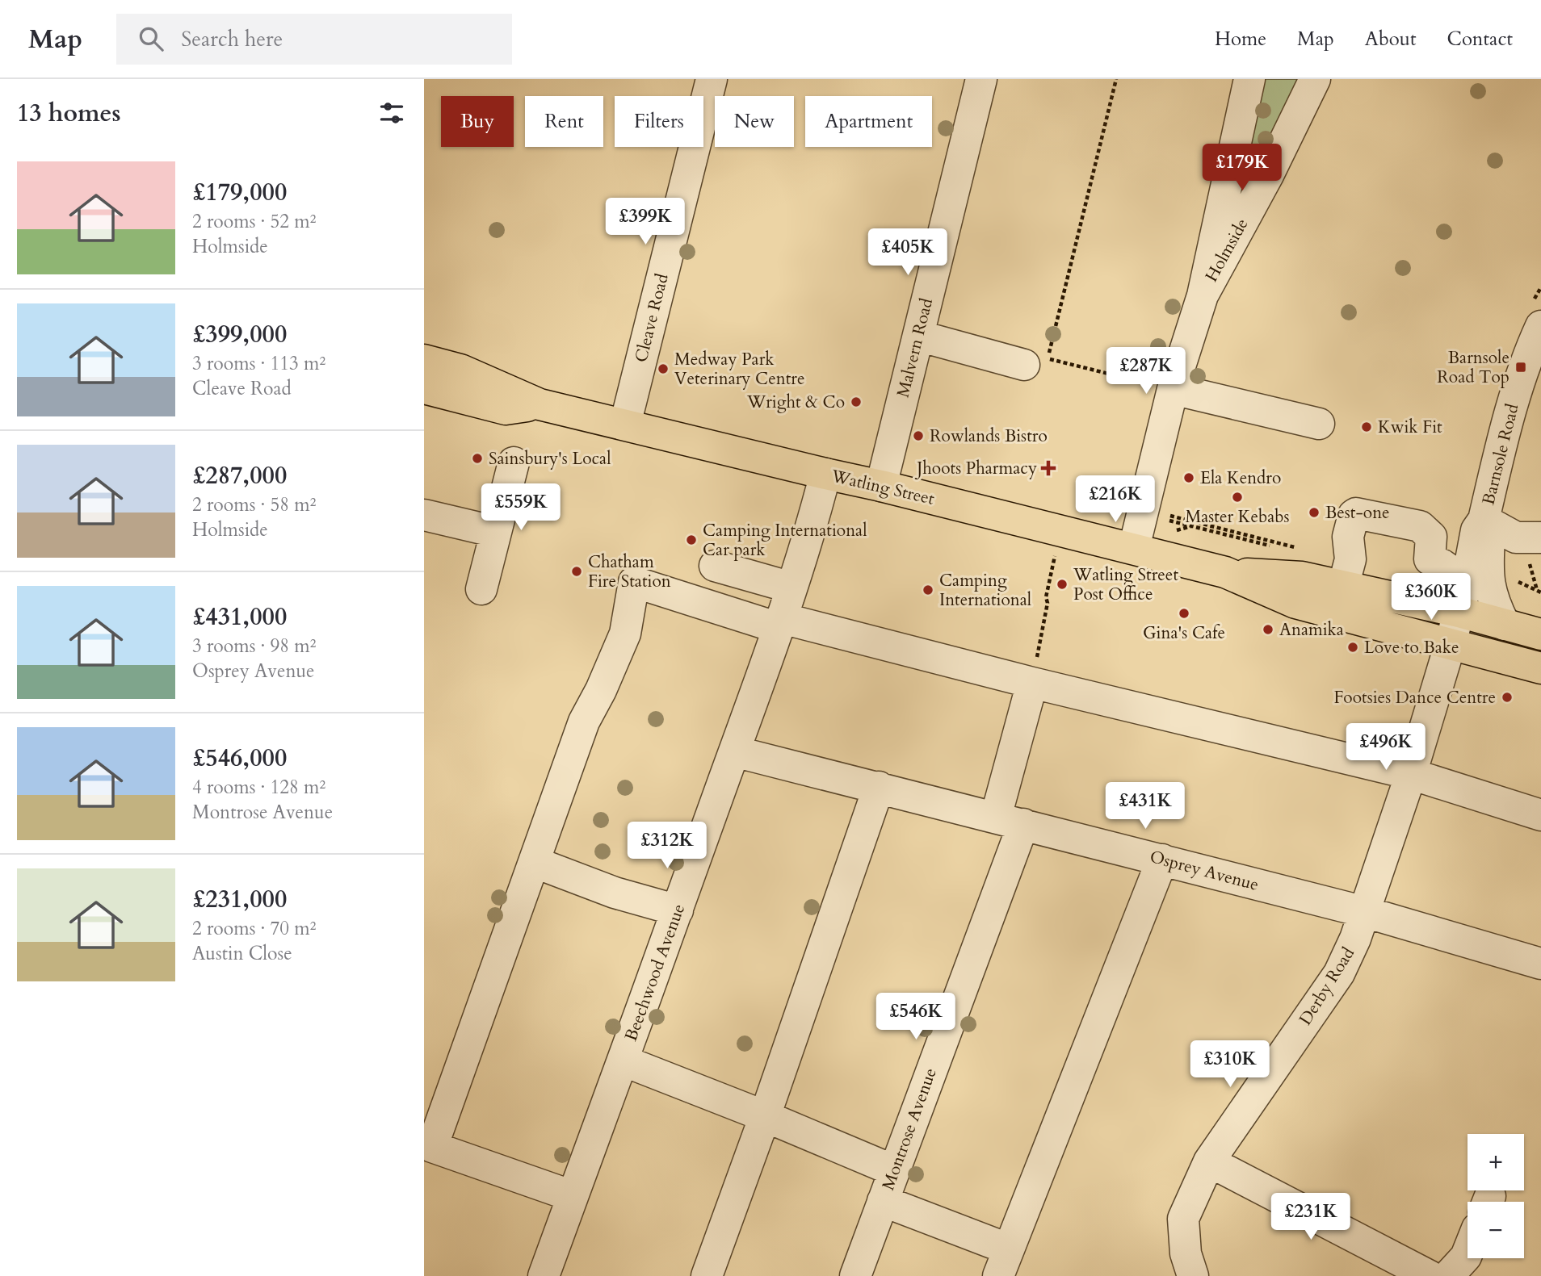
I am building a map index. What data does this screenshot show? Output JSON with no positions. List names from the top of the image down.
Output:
{
  "streets": {
    "main road": ["Watling Street"],
    "street": [
      "Holmside",
      "Cleave Road",
      "Malvern Road",
      "Barnsole Road",
      "Osprey Avenue",
      "Beechwood Avenue",
      "Derby Road",
      "Montrose Avenue"
    ]
  },
  "crossings": [
    ["Holmside", "Watling Street"],
    ["Cleave Road", "Watling Street"],
    ["Malvern Road", "Watling Street"],
    ["Barnsole Road", "Watling Street"],
    ["Barnsole Road", "Derby Road"],
    ["Watling Street", "Beechwood Avenue"],
    ["Watling Street", "Derby Road"],
    ["Osprey Avenue", "Beechwood Avenue"],
    ["Osprey Avenue", "Derby Road"],
    ["Osprey Avenue", "Montrose Avenue"]
  ],
  "places": {
    "transit": ["Barnsole Road Top"],
    "other": [
      "Medway Park Veterinary Centre",
      "Wright & Co",
      "Kwik Fit",
      "Rowlands Bistro",
      "Sainsbury's Local",
      "Ela Kendro",
      "Master Kebabs",
      "Best-one",
      "Camping International Car park",
      "Chatham Fire Station",
      "Watling Street Post Office",
      "Camping International",
      "Gina's Cafe",
      "Anamika",
      "Love to Bake",
      "Footsies Dance Centre"
    ],
    "health": ["Jhoots Pharmacy"]
  },
  "page": {
    "header": "Map",
    "search": "Search here",
    "nav": [
      "Home",
      "Map",
      "About",
      "Contact"
    ],
    "heading": "13 homes",
    "chip": [
      "Buy",
      "Rent",
      "Filters",
      "New",
      "Apartment"
    ],
    "price": [
      "£179K",
      "£399K",
      "£405K",
      "£287K",
      "£216K",
      "£559K",
      "£360K",
      "£496K",
      "£431K",
      "£312K",
      "£546K",
      "£310K",
      "£231K"
    ],
    "list": [
      {
        "name": "£179,000",
        "note": "2 rooms · 52 m² · Holmside"
      },
      {
        "name": "£399,000",
        "note": "3 rooms · 113 m² · Cleave Road"
      },
      {
        "name": "£287,000",
        "note": "2 rooms · 58 m² · Holmside"
      },
      {
        "name": "£431,000",
        "note": "3 rooms · 98 m² · Osprey Avenue"
      },
      {
        "name": "£546,000",
        "note": "4 rooms · 128 m² · Montrose Avenue"
      },
      {
        "name": "£231,000",
        "note": "2 rooms · 70 m² · Austin Close"
      }
    ],
    "map_buttons": ["+", "−"]
  }
}
